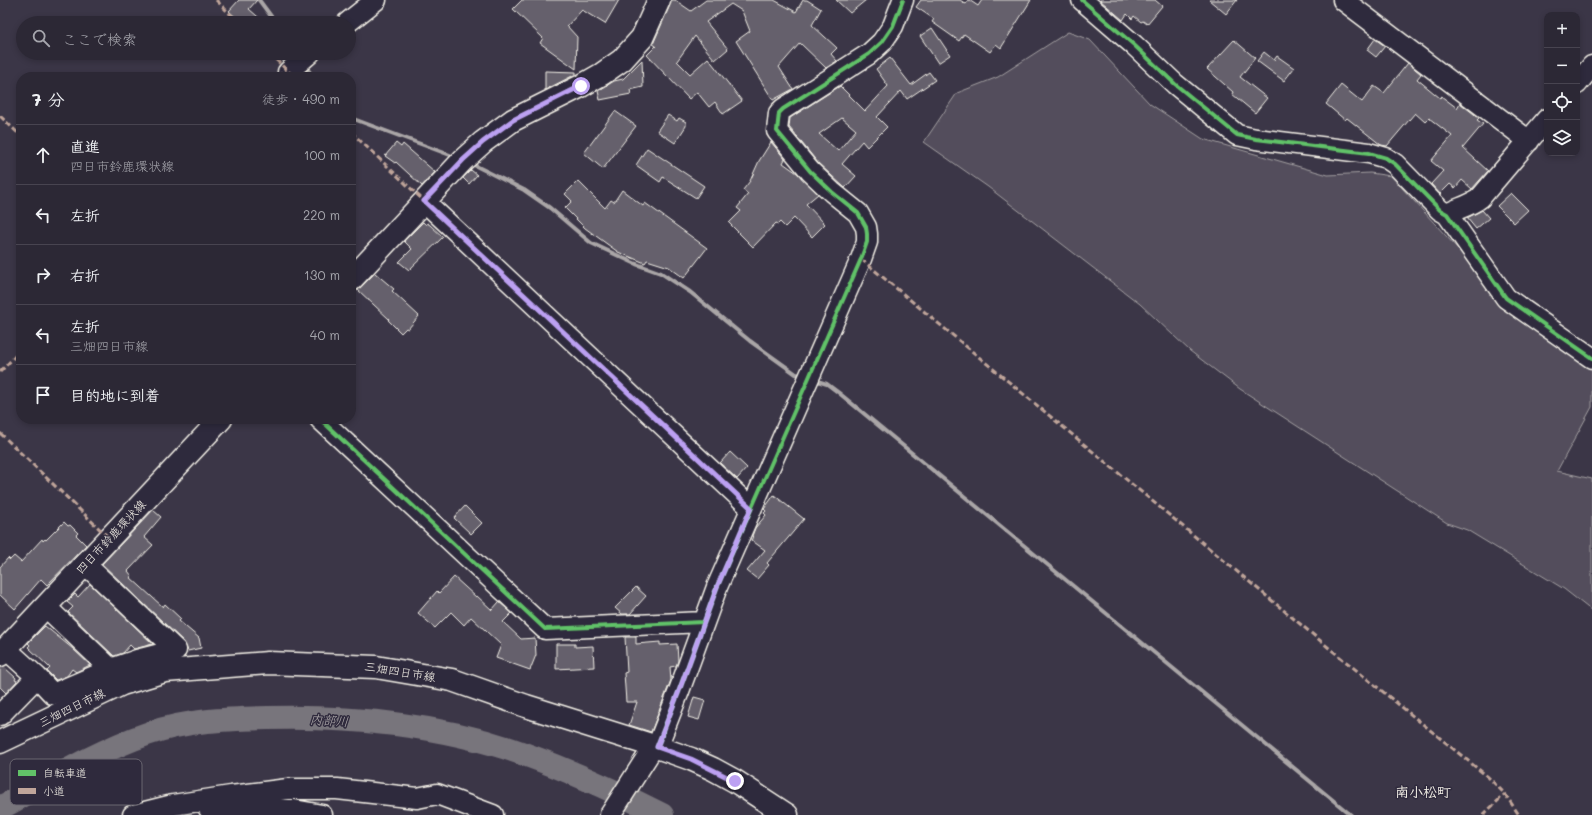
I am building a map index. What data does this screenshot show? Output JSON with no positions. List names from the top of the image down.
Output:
{
  "streets": {
    "main road": ["四日市鈴鹿環状線", "三畑四日市線"]
  },
  "districts": ["南小松町"],
  "water": ["内部川"],
  "legend": ["自転車道", "小道"],
  "page": {
    "map_buttons": ["+", "−"],
    "search": "ここで検索",
    "heading": ["7 分", "徒歩 · 490 m"],
    "list": [
      ["直進", "四日市鈴鹿環状線", "100 m"],
      ["左折", "220 m"],
      ["右折", "130 m"],
      ["左折", "三畑四日市線", "40 m"],
      "目的地に到着"
    ]
  }
}
